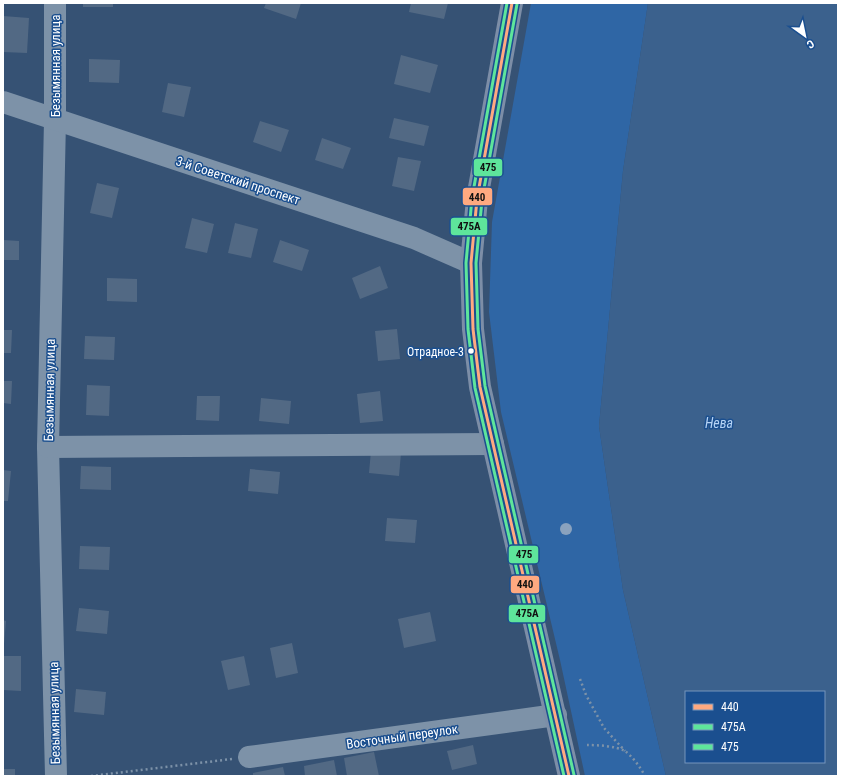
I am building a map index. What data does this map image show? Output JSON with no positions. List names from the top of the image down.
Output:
{
  "streets": {
    "street": ["Безымянная улица", "3-й Советский проспект", "Восточный переулок"]
  },
  "crossings": [
    ["Безымянная улица", "3-й Советский проспект"]
  ],
  "water": ["Нева"],
  "places": ["Отрадное-3"],
  "lines": ["transit line 440", "transit line 475А", "transit line 475"],
  "legend": ["440", "475А", "475"],
  "north": "bottom right"
}
